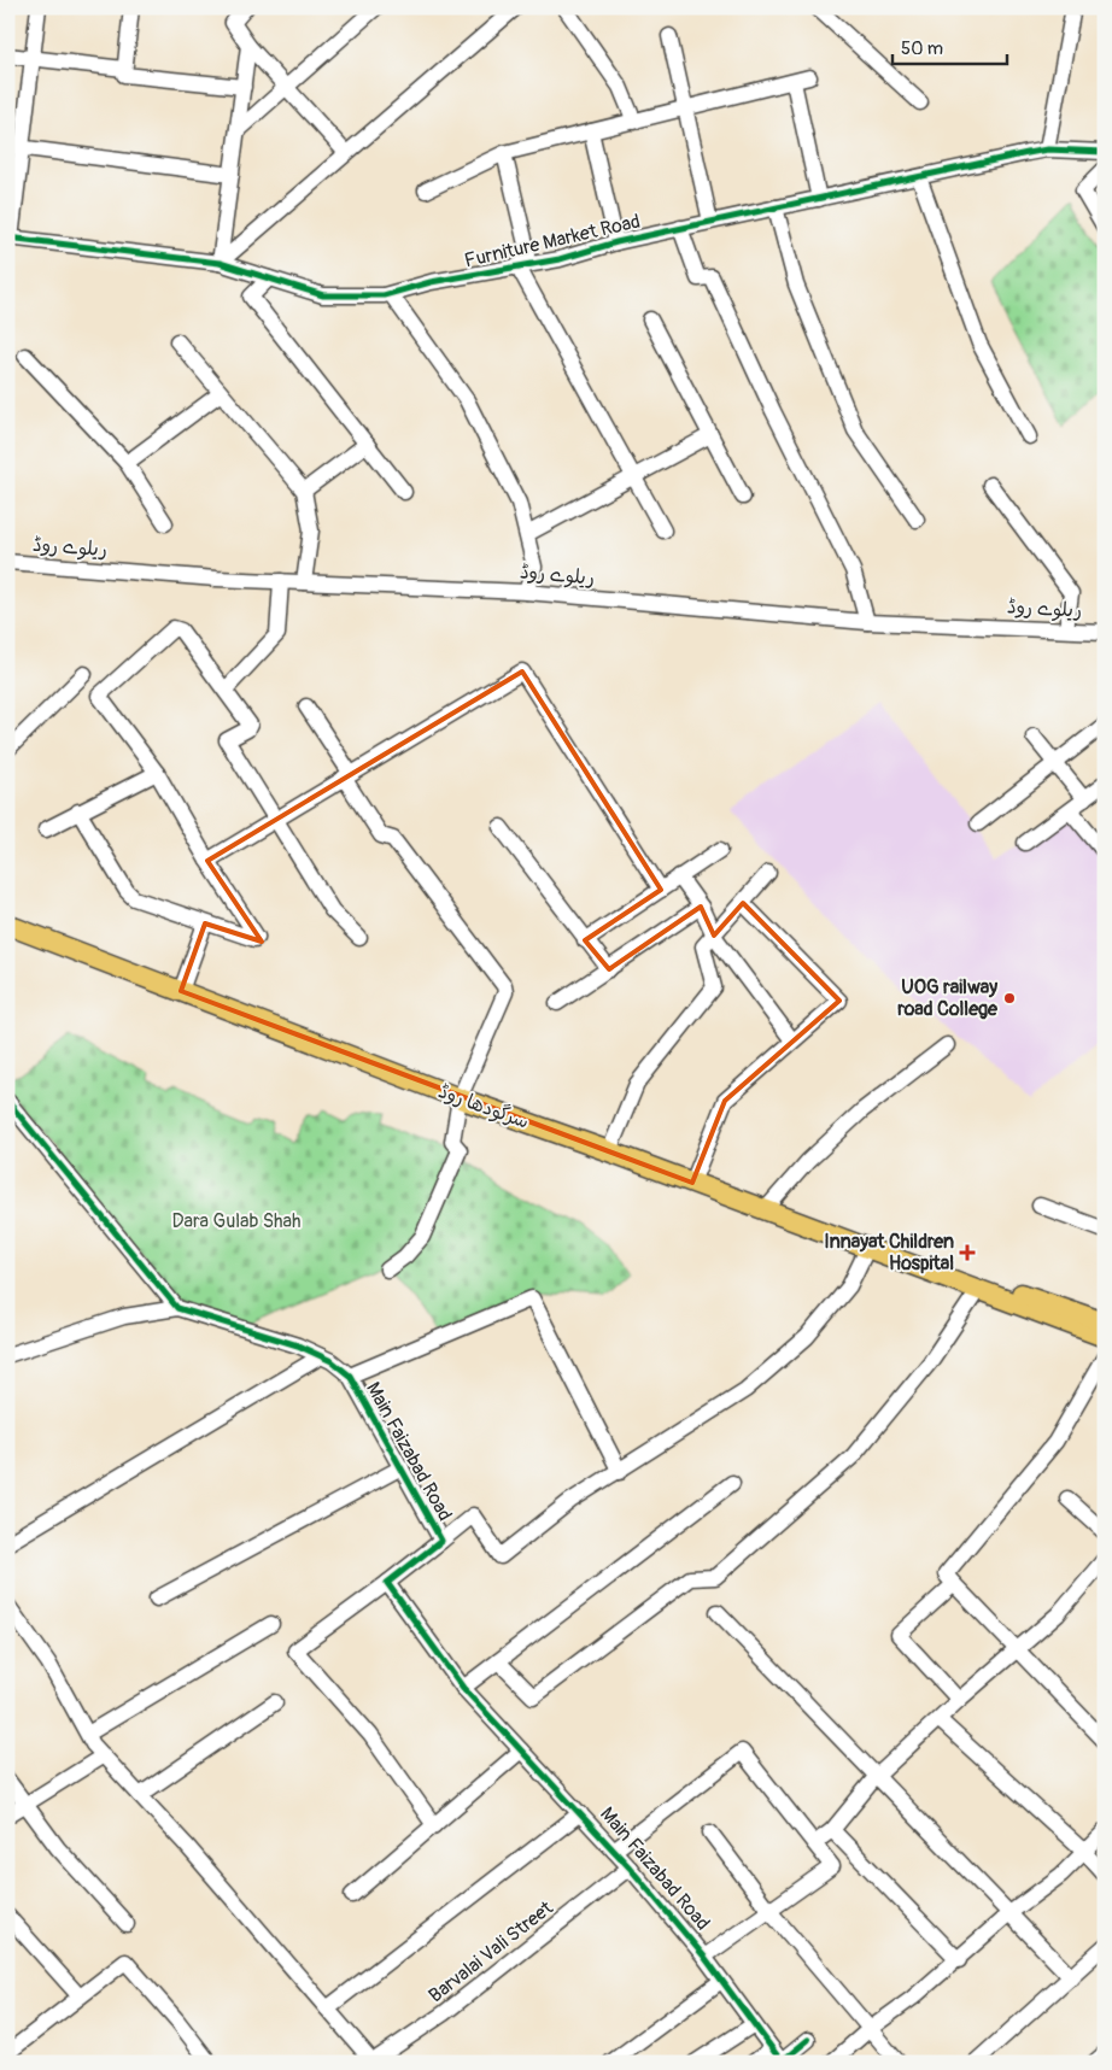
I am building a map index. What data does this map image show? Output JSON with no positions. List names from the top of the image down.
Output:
{
  "streets": {
    "main road": ["سرگودھا روڈ"],
    "street": [
      "Furniture Market Road",
      "ریلوے روڈ",
      "Main Faizabad Road",
      "Barvalai Vali Street"
    ]
  },
  "crossings": [
    ["Main Faizabad Road", "Barvalai Vali Street"]
  ],
  "parks": ["Dara Gulab Shah"],
  "places": {
    "other": ["UOG railway road College"],
    "health": ["Innayat Children Hospital"]
  },
  "scale_bar": "50 m"
}
